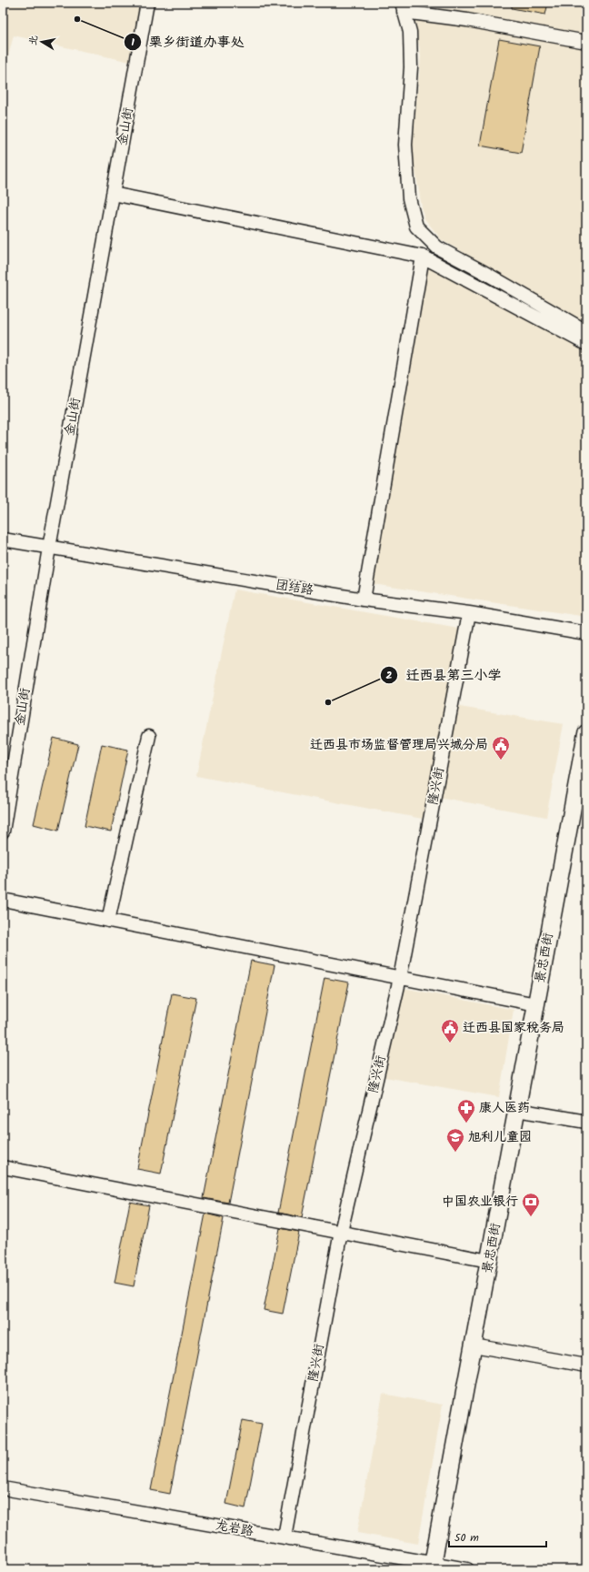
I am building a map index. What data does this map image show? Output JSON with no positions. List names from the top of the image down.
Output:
{
  "streets": {
    "main road": ["景忠西街"],
    "street": [
      "金山街",
      "团结路",
      "隆兴街",
      "龙岩路"
    ]
  },
  "crossings": [
    ["金山街", "团结路"],
    ["团结路", "隆兴街"],
    ["隆兴街", "龙岩路"],
    ["景忠西街", "龙岩路"]
  ],
  "places": {
    "other": ["栗乡街道办事处", "迁西县第三小学"],
    "public building": ["迁西县市场监督管理局兴城分局", "迁西县国家税务局"],
    "pharmacy": ["康人医药"],
    "school or university": ["旭利儿童园"],
    "bank": ["中国农业银行"]
  },
  "scale_bar": "50 m",
  "north": "left"
}
